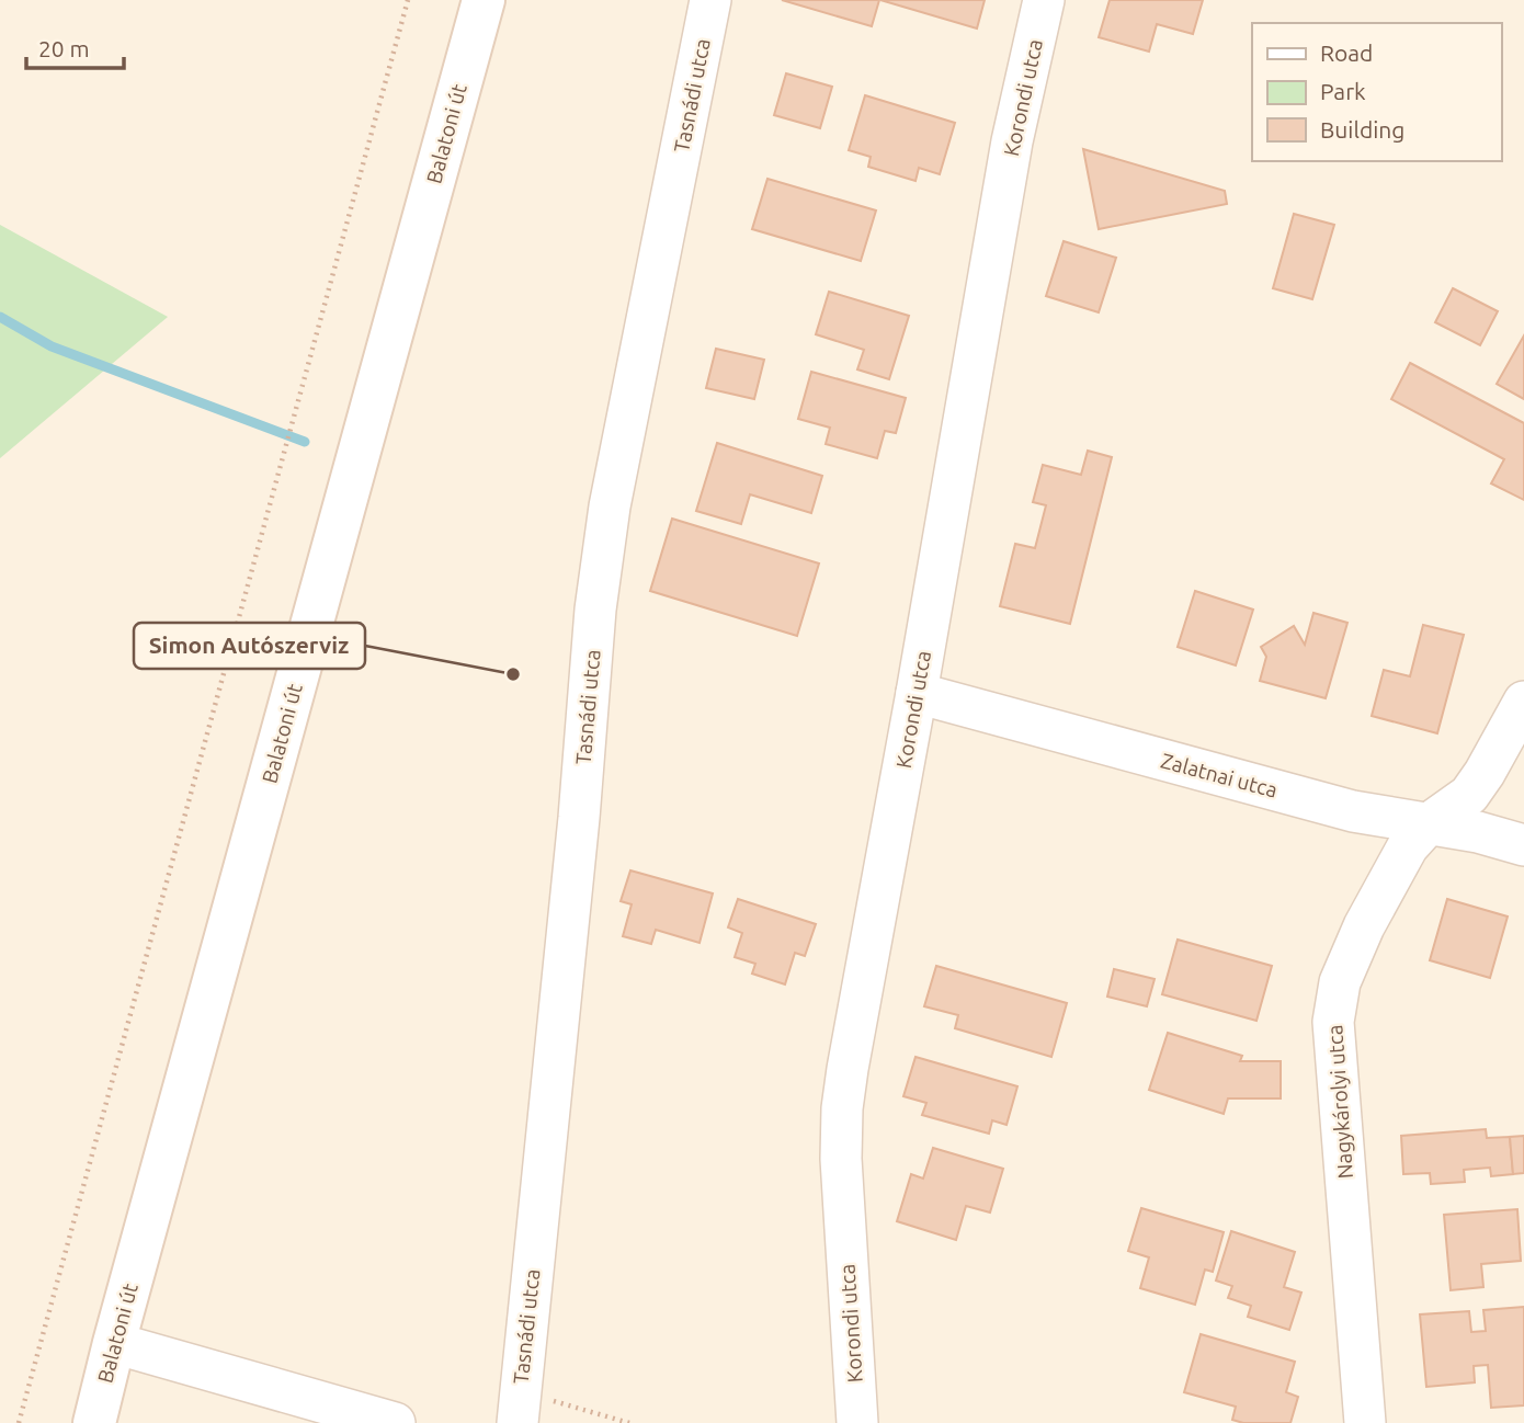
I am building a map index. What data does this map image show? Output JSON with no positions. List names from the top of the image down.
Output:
{
  "streets": {
    "main road": ["Balatoni út"],
    "street": [
      "Tasnádi utca",
      "Korondi utca",
      "Zalatnai utca",
      "Nagykárolyi utca"
    ]
  },
  "crossings": [
    ["Korondi utca", "Zalatnai utca"],
    ["Zalatnai utca", "Nagykárolyi utca"]
  ],
  "places": ["Simon Autószerviz"],
  "legend": ["Road", "Park", "Building"],
  "scale_bar": "20 m"
}
